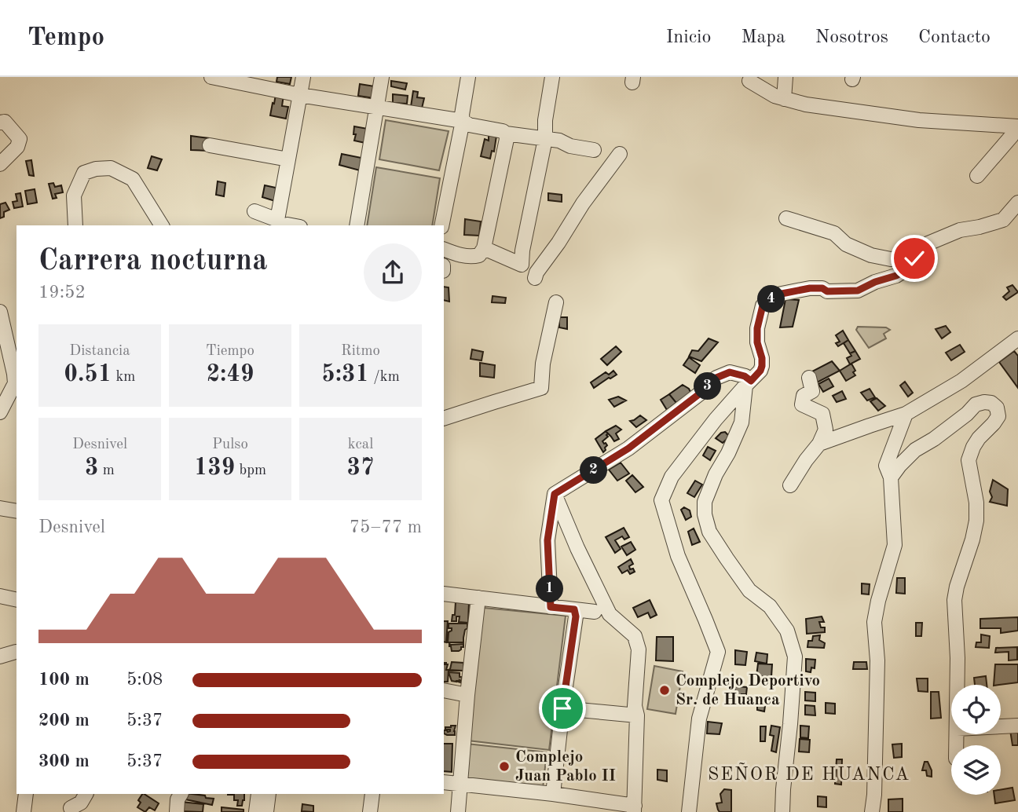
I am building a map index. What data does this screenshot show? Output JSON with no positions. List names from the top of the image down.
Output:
{
  "districts": ["SEÑOR DE HUANCA"],
  "places": ["Complejo Deportivo Sr. de Huanca", "Complejo Juan Pablo II"],
  "page": {
    "header": "Tempo",
    "nav": [
      "Inicio",
      "Mapa",
      "Nosotros",
      "Contacto"
    ],
    "heading": ["Carrera nocturna", "19:52"],
    "pins": [
      "4",
      "3",
      "2",
      "1"
    ],
    "stats": [
      ["Distancia", "0.51 km"],
      ["Tiempo", "2:49"],
      ["Ritmo", "5:31 /km"],
      ["Desnivel", "3 m"],
      ["Pulso", "139 bpm"],
      ["kcal", "37"]
    ],
    "chart": ["Desnivel", "75–77 m"],
    "list": [
      {
        "name": "100 m",
        "note": "5:08"
      },
      {
        "name": "200 m",
        "note": "5:37"
      },
      {
        "name": "300 m",
        "note": "5:37"
      }
    ]
  }
}
